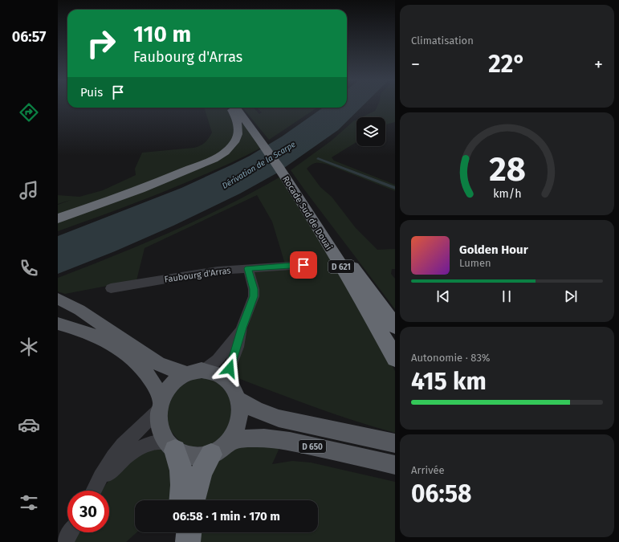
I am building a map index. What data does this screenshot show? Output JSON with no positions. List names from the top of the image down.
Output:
{
  "streets": {
    "highway": ["Rocade Sud de Douai", "D 621"],
    "main road": ["D 650"],
    "street": ["Faubourg d'Arras"]
  },
  "water": ["Dérivation de la Scarpe"],
  "page": {
    "tabs": "06:57",
    "tile": [
      "Climatisation",
      ["Autonomie · 83%", "415 km"],
      ["Arrivée", "06:58"]
    ],
    "turn": ["110 m", "Faubourg d'Arras"],
    "heat": ["−", "22°", "+"],
    "then": "Puis",
    "song": ["Golden Hour", "Lumen"],
    "limit": "30",
    "trip": "06:58 · 1 min · 170 m",
    "gauge": ["28", "km/h"]
  }
}
